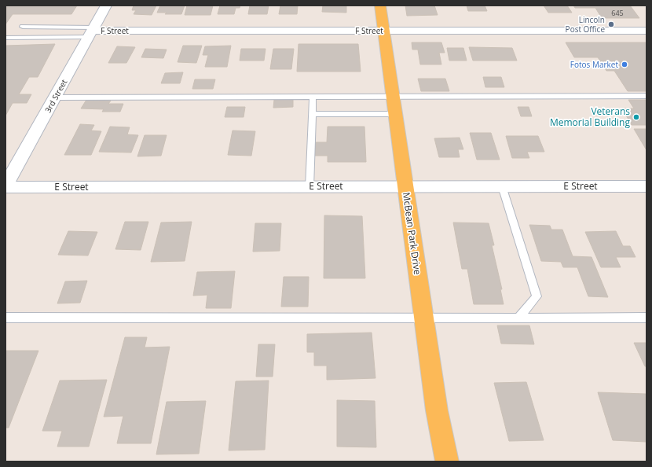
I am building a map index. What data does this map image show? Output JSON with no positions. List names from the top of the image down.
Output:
{
  "streets": {
    "main road": ["McBean Park Drive"],
    "street": ["F Street", "3rd Street", "E Street"]
  },
  "crossings": [
    ["F Street", "3rd Street"],
    ["F Street", "McBean Park Drive"],
    ["3rd Street", "E Street"],
    ["E Street", "McBean Park Drive"]
  ],
  "places": ["Lincoln Post Office", "Fotos Market", "Veterans Memorial Building"],
  "house_numbers": ["645"]
}
